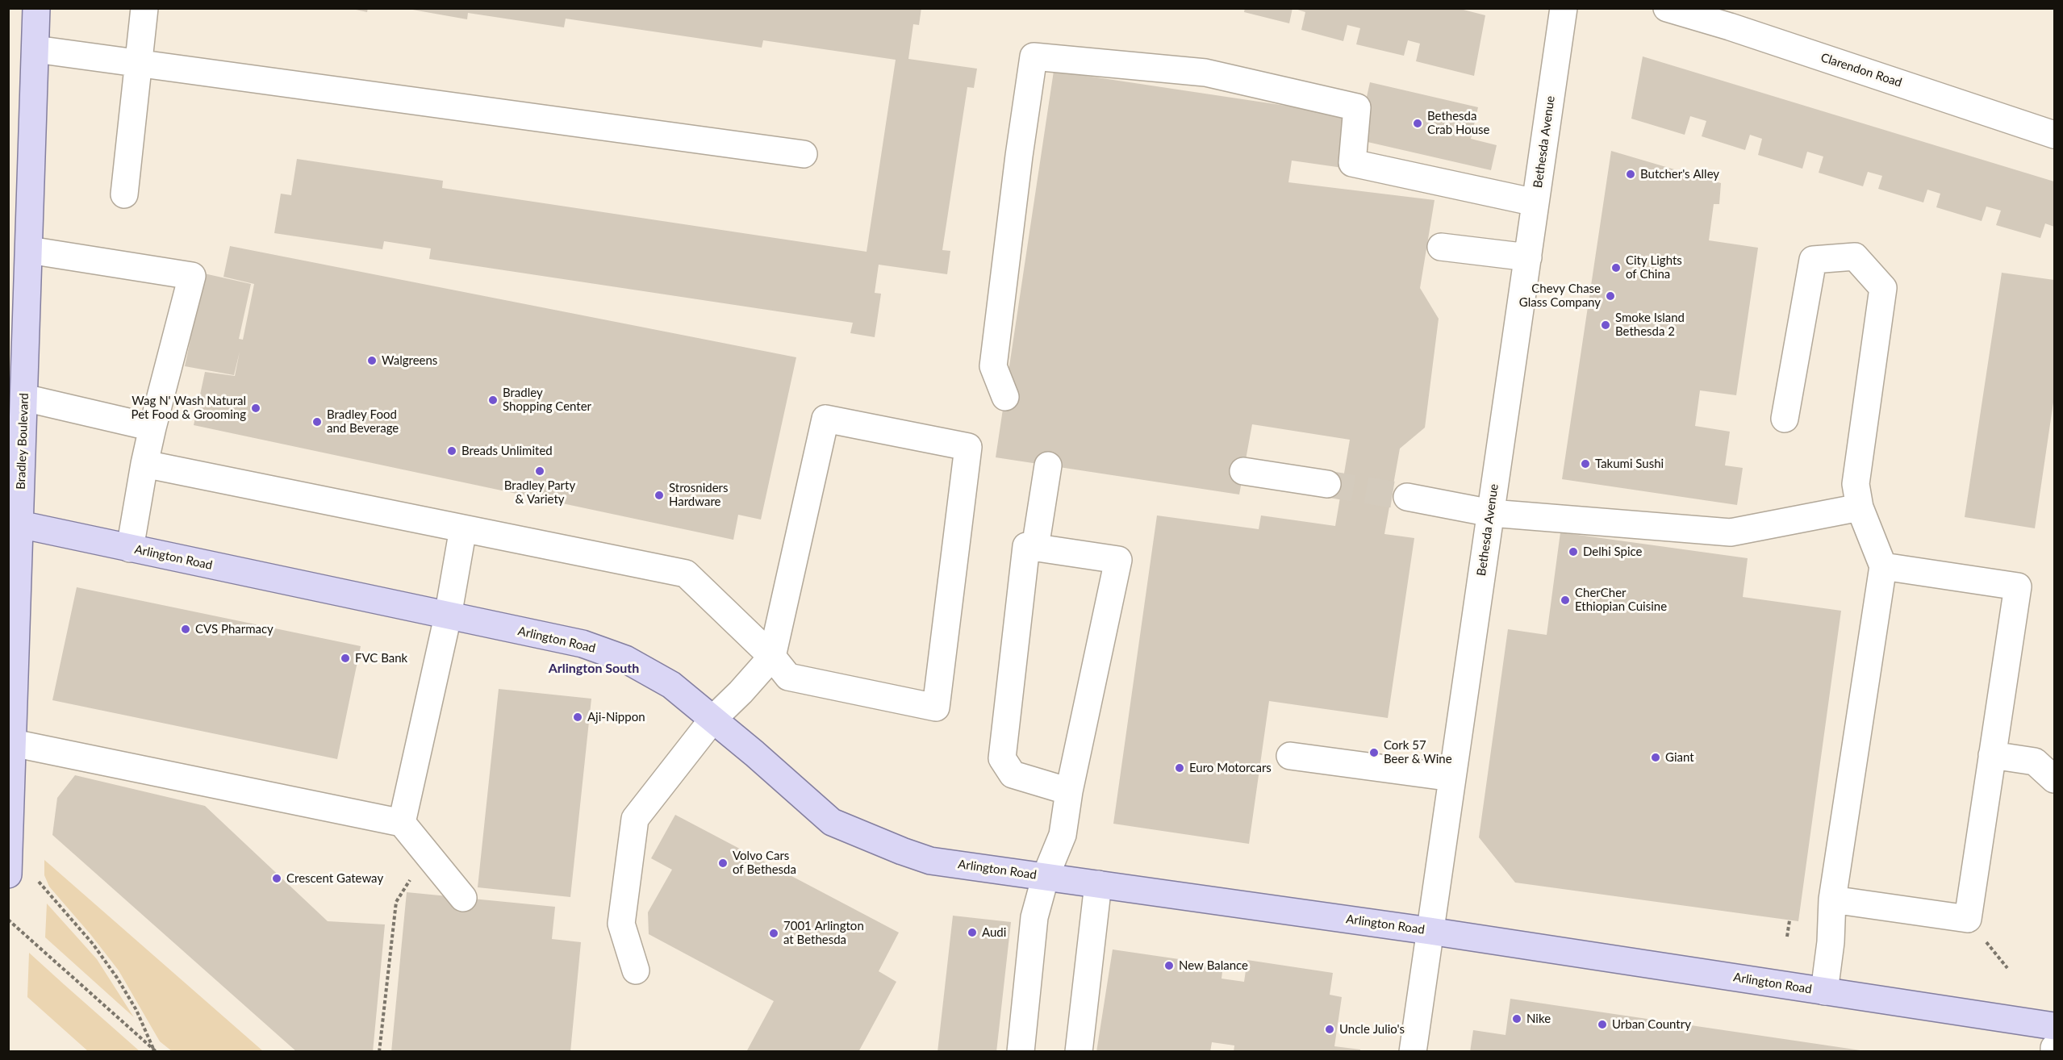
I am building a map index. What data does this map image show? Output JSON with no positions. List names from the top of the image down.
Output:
{
  "streets": {
    "main road": ["Bradley Boulevard", "Arlington Road"],
    "street": ["Clarendon Road", "Bethesda Avenue"]
  },
  "crossings": [
    ["Bethesda Avenue", "Arlington Road"],
    ["Bradley Boulevard", "Arlington Road"]
  ],
  "districts": ["Arlington South"],
  "places": [
    "Bethesda Crab House",
    "Butcher's Alley",
    "City Lights of China",
    "Chevy Chase Glass Company",
    "Smoke Island Bethesda 2",
    "Walgreens",
    "Bradley Shopping Center",
    "Wag N' Wash Natural Pet Food & Grooming",
    "Bradley Food and Beverage",
    "Breads Unlimited",
    "Takumi Sushi",
    "Bradley Party & Variety",
    "Strosniders Hardware",
    "Delhi Spice",
    "CherCher Ethiopian Cuisine",
    "CVS Pharmacy",
    "FVC Bank",
    "Aji-Nippon",
    "Cork 57 Beer & Wine",
    "Giant",
    "Euro Motorcars",
    "Volvo Cars of Bethesda",
    "Crescent Gateway",
    "Audi",
    "7001 Arlington at Bethesda",
    "New Balance",
    "Nike",
    "Urban Country",
    "Uncle Julio's"
  ]
}
